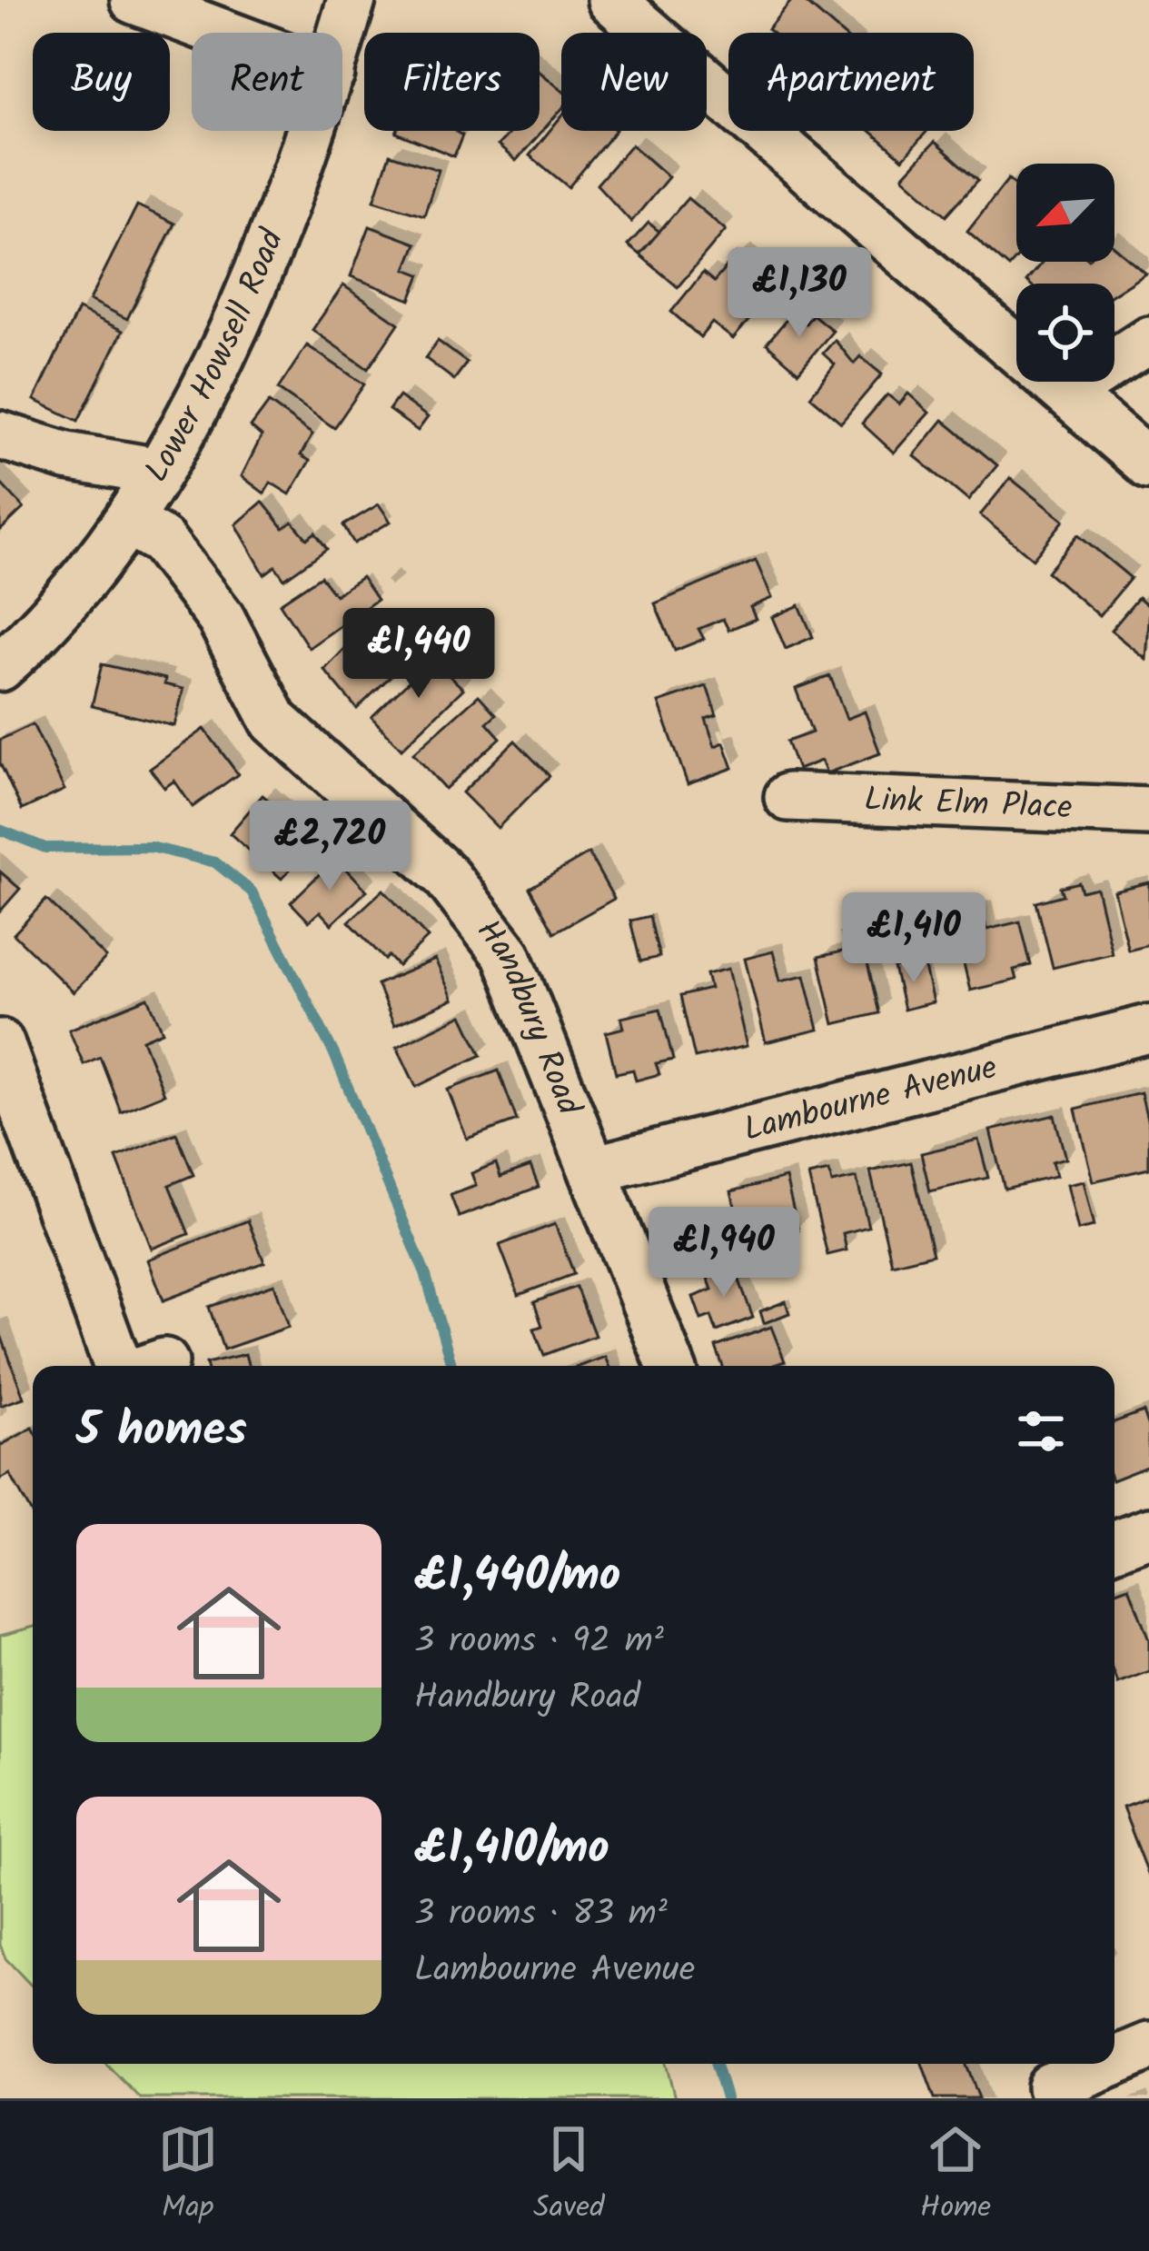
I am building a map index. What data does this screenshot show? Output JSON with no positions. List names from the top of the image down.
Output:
{
  "streets": {
    "street": [
      "Lower Howsell Road",
      "Link Elm Place",
      "Handbury Road",
      "Lambourne Avenue"
    ]
  },
  "crossings": [
    ["Lower Howsell Road", "Handbury Road"],
    ["Handbury Road", "Lambourne Avenue"]
  ],
  "north": "bottom left",
  "page": {
    "chip": [
      "Buy",
      "Rent",
      "Filters",
      "New",
      "Apartment"
    ],
    "price": [
      "£1,130",
      "£1,440",
      "£2,720",
      "£1,410",
      "£1,940"
    ],
    "heading": "5 homes",
    "list": [
      {
        "name": "£1,440/mo",
        "note": "3 rooms · 92 m² · Handbury Road"
      },
      {
        "name": "£1,410/mo",
        "note": "3 rooms · 83 m² · Lambourne Avenue"
      }
    ],
    "tabs": ["Map", "Saved", "Home"]
  }
}
